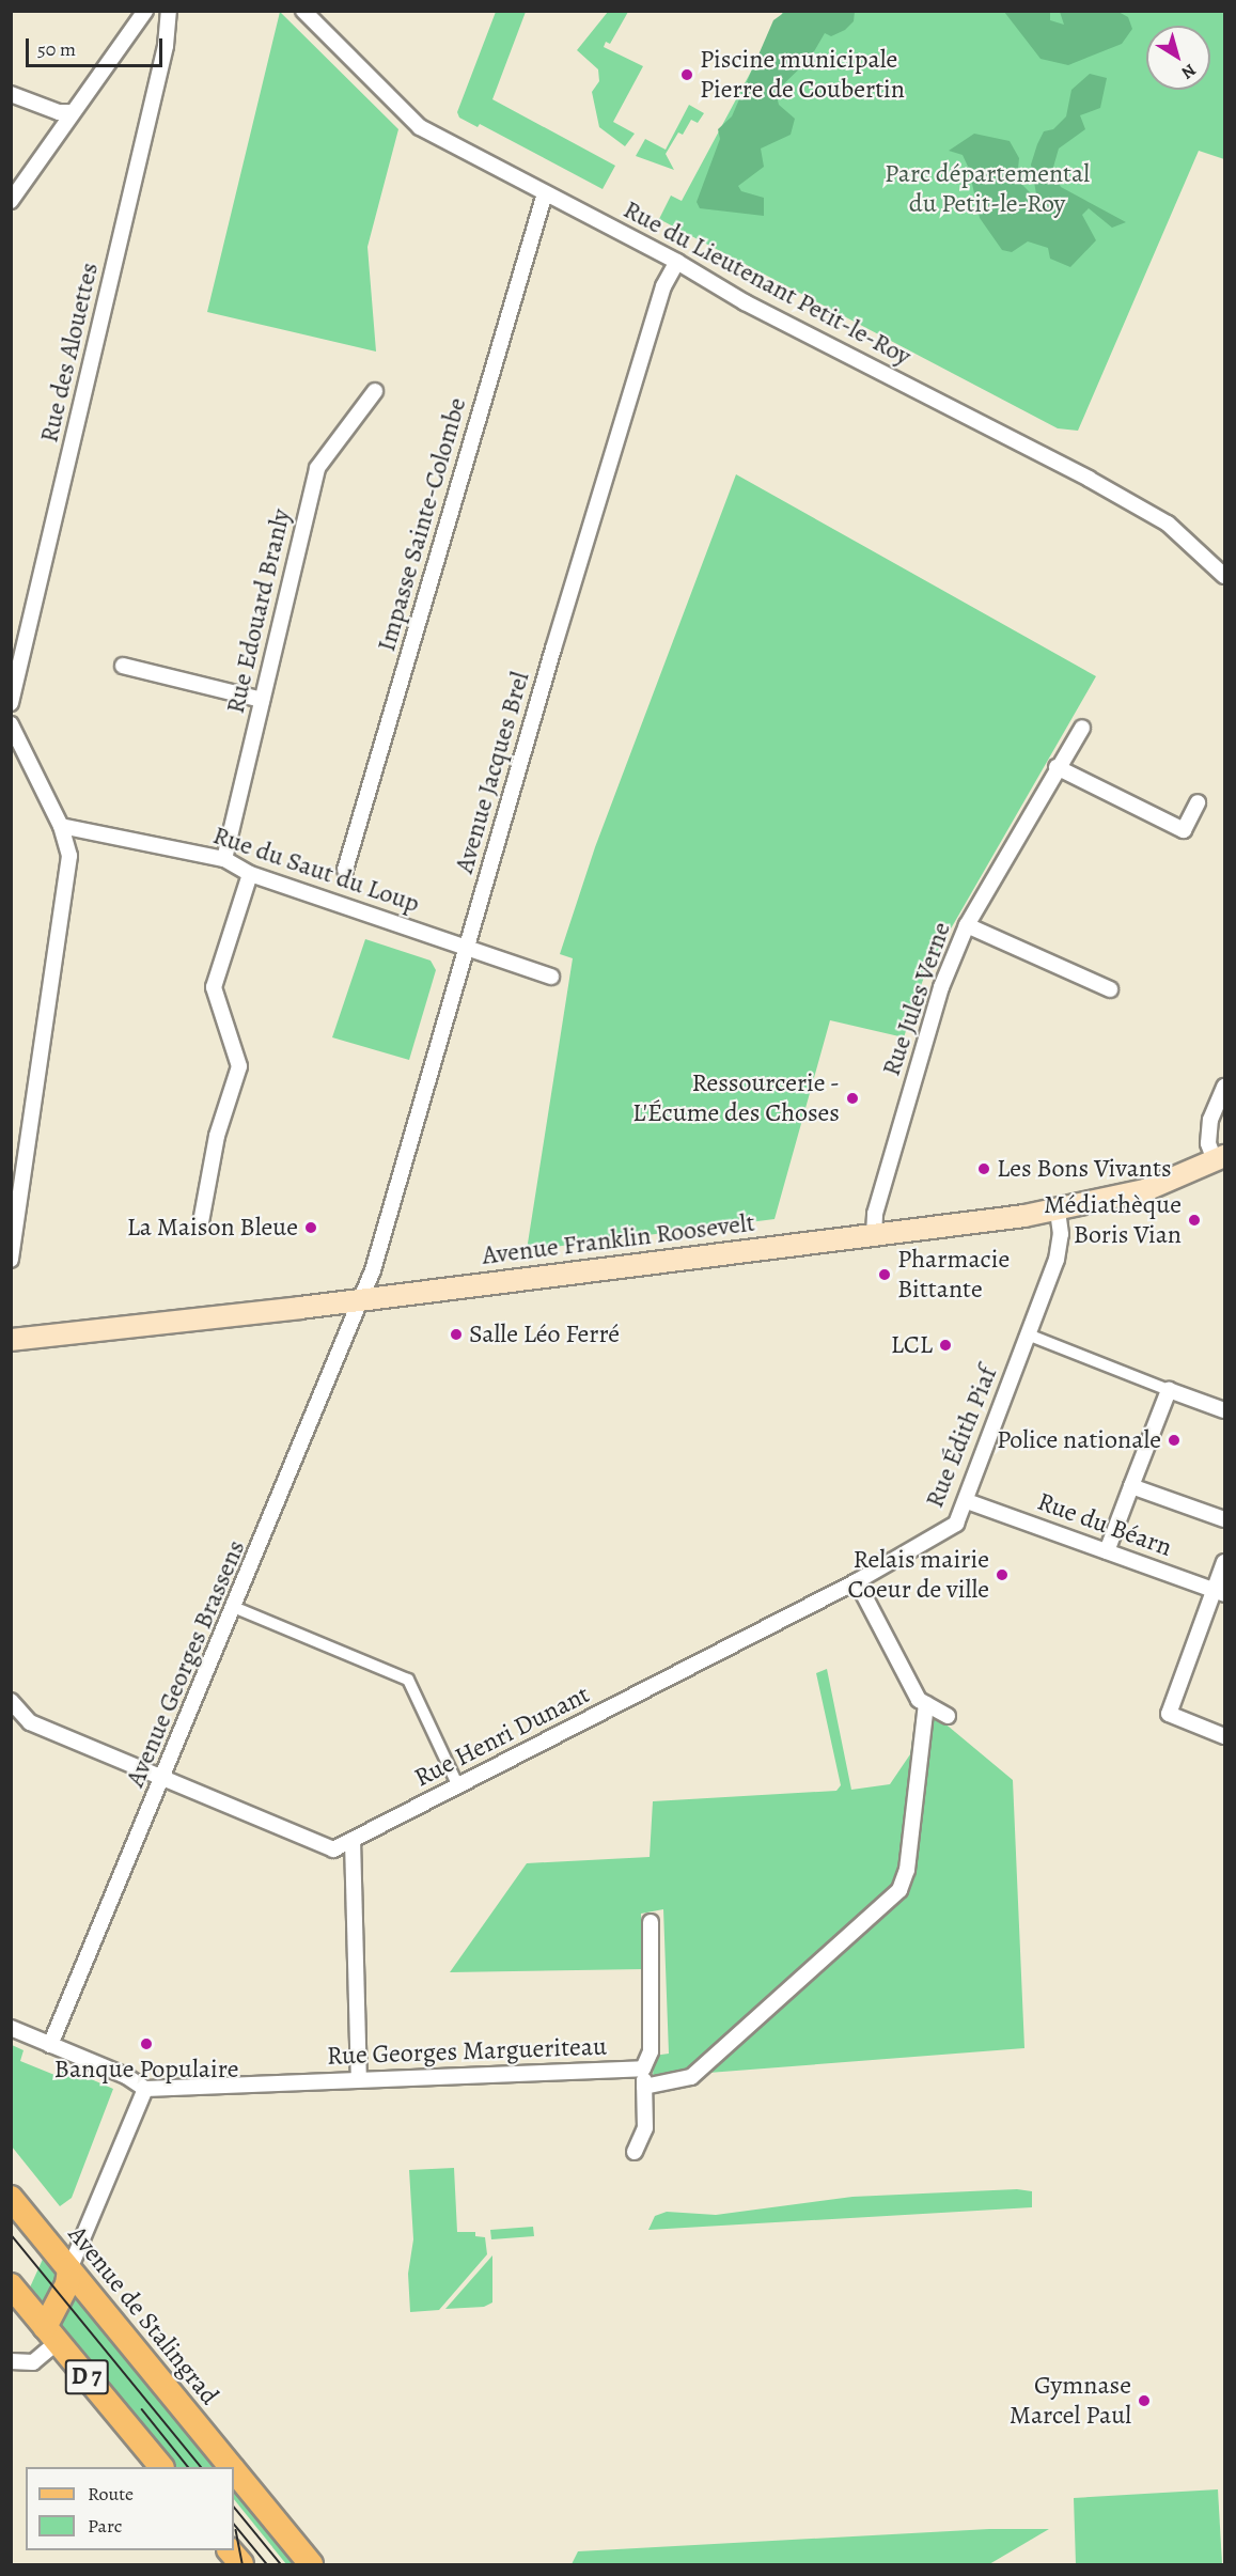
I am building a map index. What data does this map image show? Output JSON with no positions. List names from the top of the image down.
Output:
{
  "streets": {
    "main road": ["Avenue Franklin Roosevelt", "Avenue de Stalingrad", "D 7"],
    "street": [
      "Rue du Lieutenant Petit-le-Roy",
      "Rue des Alouettes",
      "Impasse Sainte-Colombe",
      "Rue Edouard Branly",
      "Avenue Jacques Brel",
      "Rue du Saut du Loup",
      "Rue Jules Verne",
      "Rue Édith Piaf",
      "Rue du Béarn",
      "Avenue Georges Brassens",
      "Rue Henri Dunant",
      "Rue Georges Margueriteau"
    ]
  },
  "crossings": [
    ["Rue du Lieutenant Petit-le-Roy", "Impasse Sainte-Colombe"],
    ["Rue du Lieutenant Petit-le-Roy", "Avenue Jacques Brel"],
    ["Rue Edouard Branly", "Rue du Saut du Loup"],
    ["Avenue Jacques Brel", "Rue du Saut du Loup"],
    ["Avenue Jacques Brel", "Avenue Franklin Roosevelt"],
    ["Avenue Jacques Brel", "Avenue Georges Brassens"],
    ["Rue Jules Verne", "Avenue Franklin Roosevelt"],
    ["Avenue Franklin Roosevelt", "Rue Édith Piaf"],
    ["Avenue Franklin Roosevelt", "Avenue Georges Brassens"],
    ["Rue Édith Piaf", "Rue du Béarn"],
    ["Rue Édith Piaf", "Rue Henri Dunant"],
    ["Avenue Georges Brassens", "Rue Henri Dunant"]
  ],
  "parks": ["Parc départemental du Petit-le-Roy"],
  "places": [
    "Piscine municipale Pierre de Coubertin",
    "Ressourcerie - L'Écume des Choses",
    "Les Bons Vivants",
    "Médiathèque Boris Vian",
    "La Maison Bleue",
    "Pharmacie Bittante",
    "Salle Léo Ferré",
    "LCL",
    "Police nationale",
    "Relais mairie Coeur de ville",
    "Banque Populaire",
    "Gymnase Marcel Paul"
  ],
  "legend": ["Route", "Parc"],
  "scale_bar": "50 m",
  "north": "bottom right"
}
